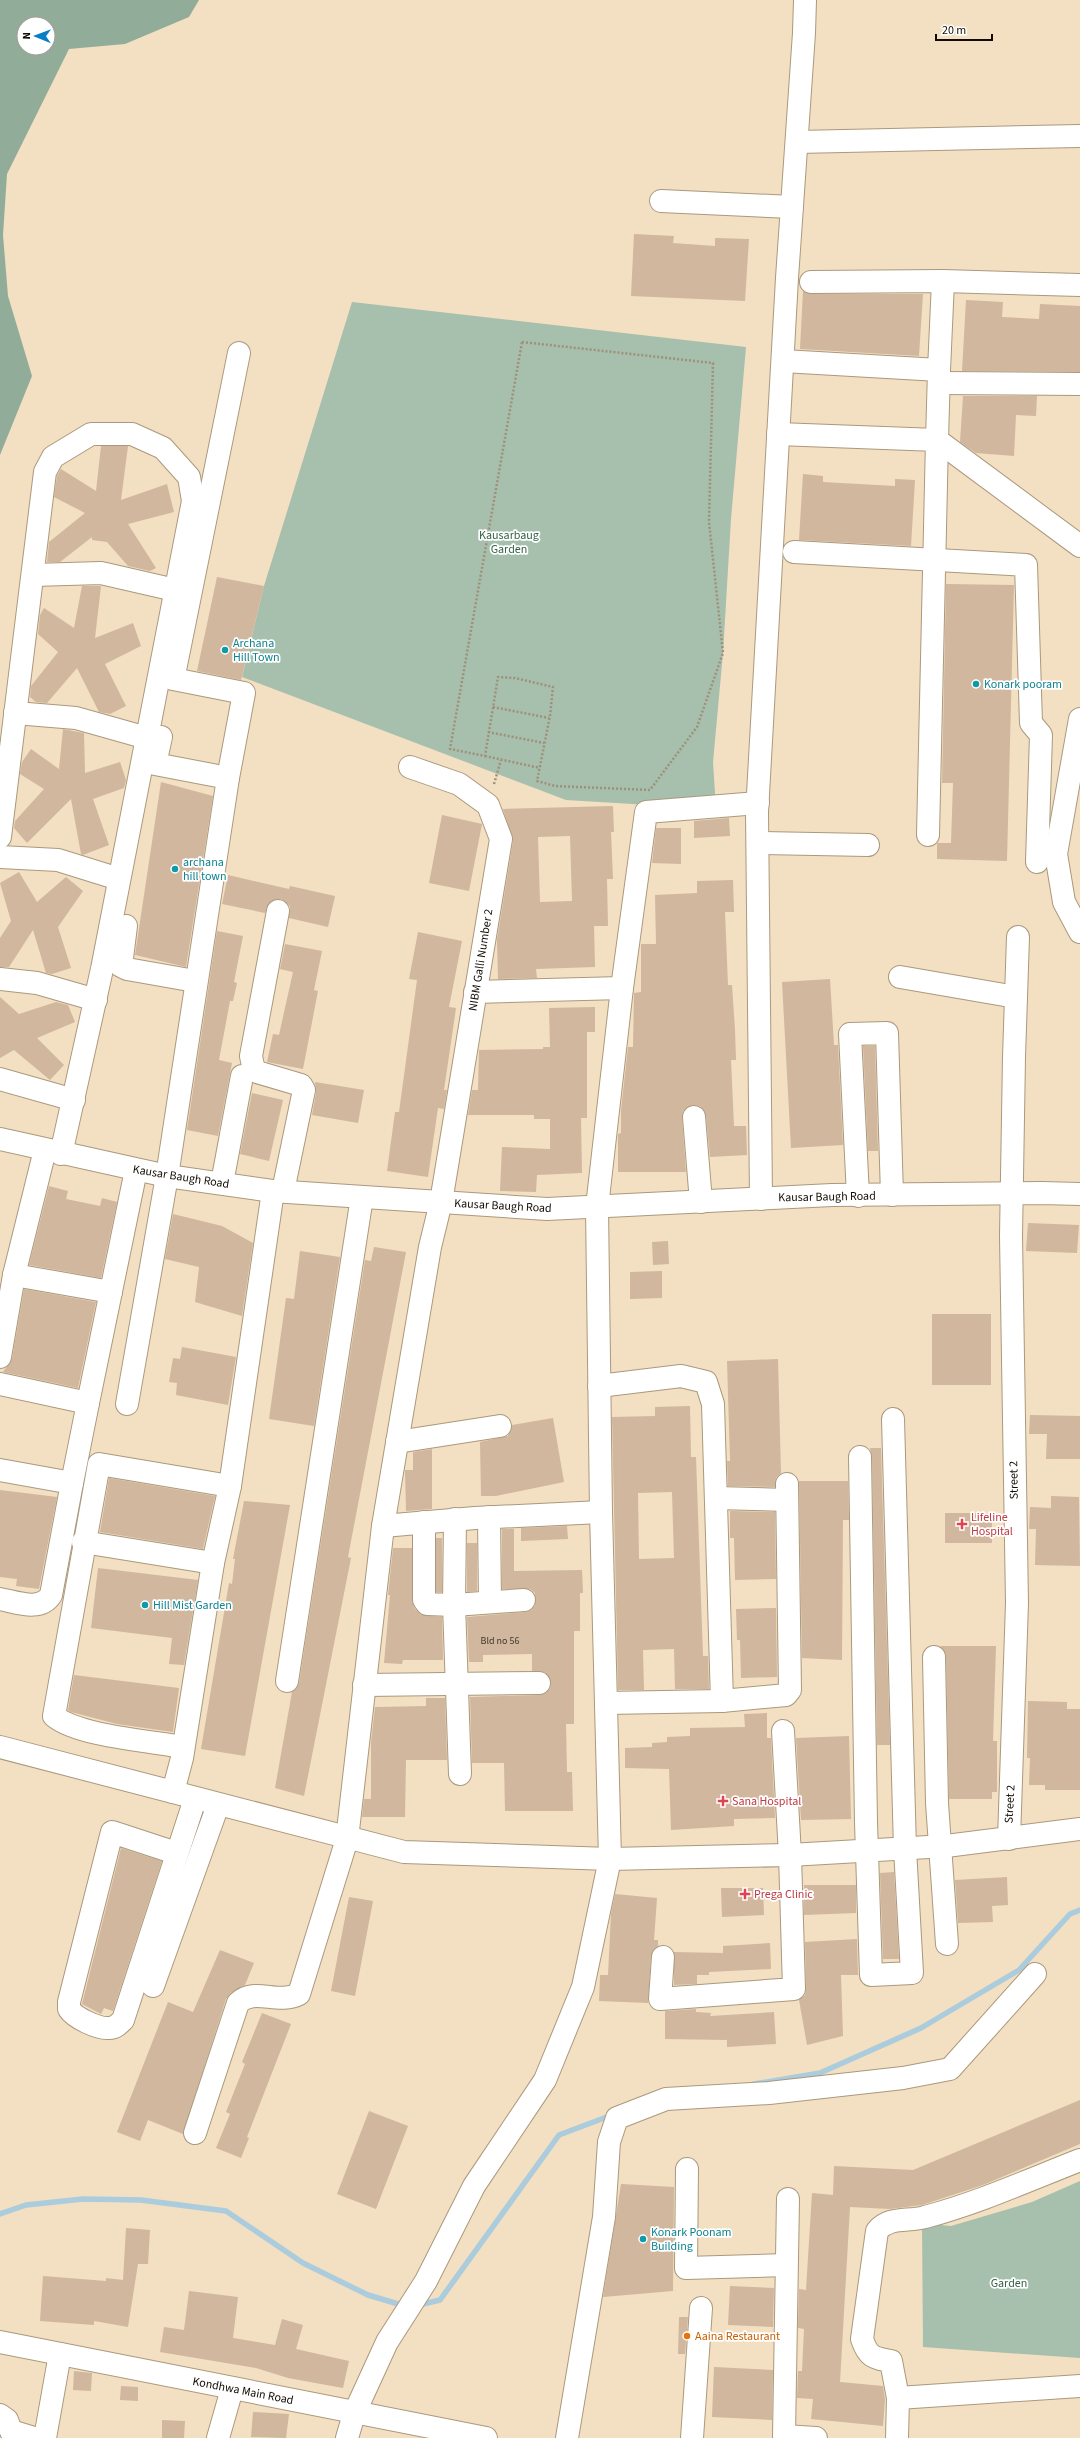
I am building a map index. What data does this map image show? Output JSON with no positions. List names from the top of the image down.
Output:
{
  "streets": {
    "street": [
      "NIBM Galli Number 2",
      "Kausar Baugh Road",
      "Street 2",
      "Kondhwa Main Road"
    ]
  },
  "crossings": [
    ["NIBM Galli Number 2", "Kausar Baugh Road"],
    ["Kausar Baugh Road", "Street 2"]
  ],
  "parks": ["Kausarbaug Garden", "Garden"],
  "places": {
    "other": [
      "Archana Hill Town",
      "Konark pooram",
      "archana hill town",
      "Hill Mist Garden",
      "Konark Poonam Building",
      "Aaina Restaurant"
    ],
    "health": ["Lifeline Hospital", "Sana Hospital", "Prega Clinic"]
  },
  "house_numbers": ["Bld no 56"],
  "scale_bar": "20 m",
  "north": "left"
}
